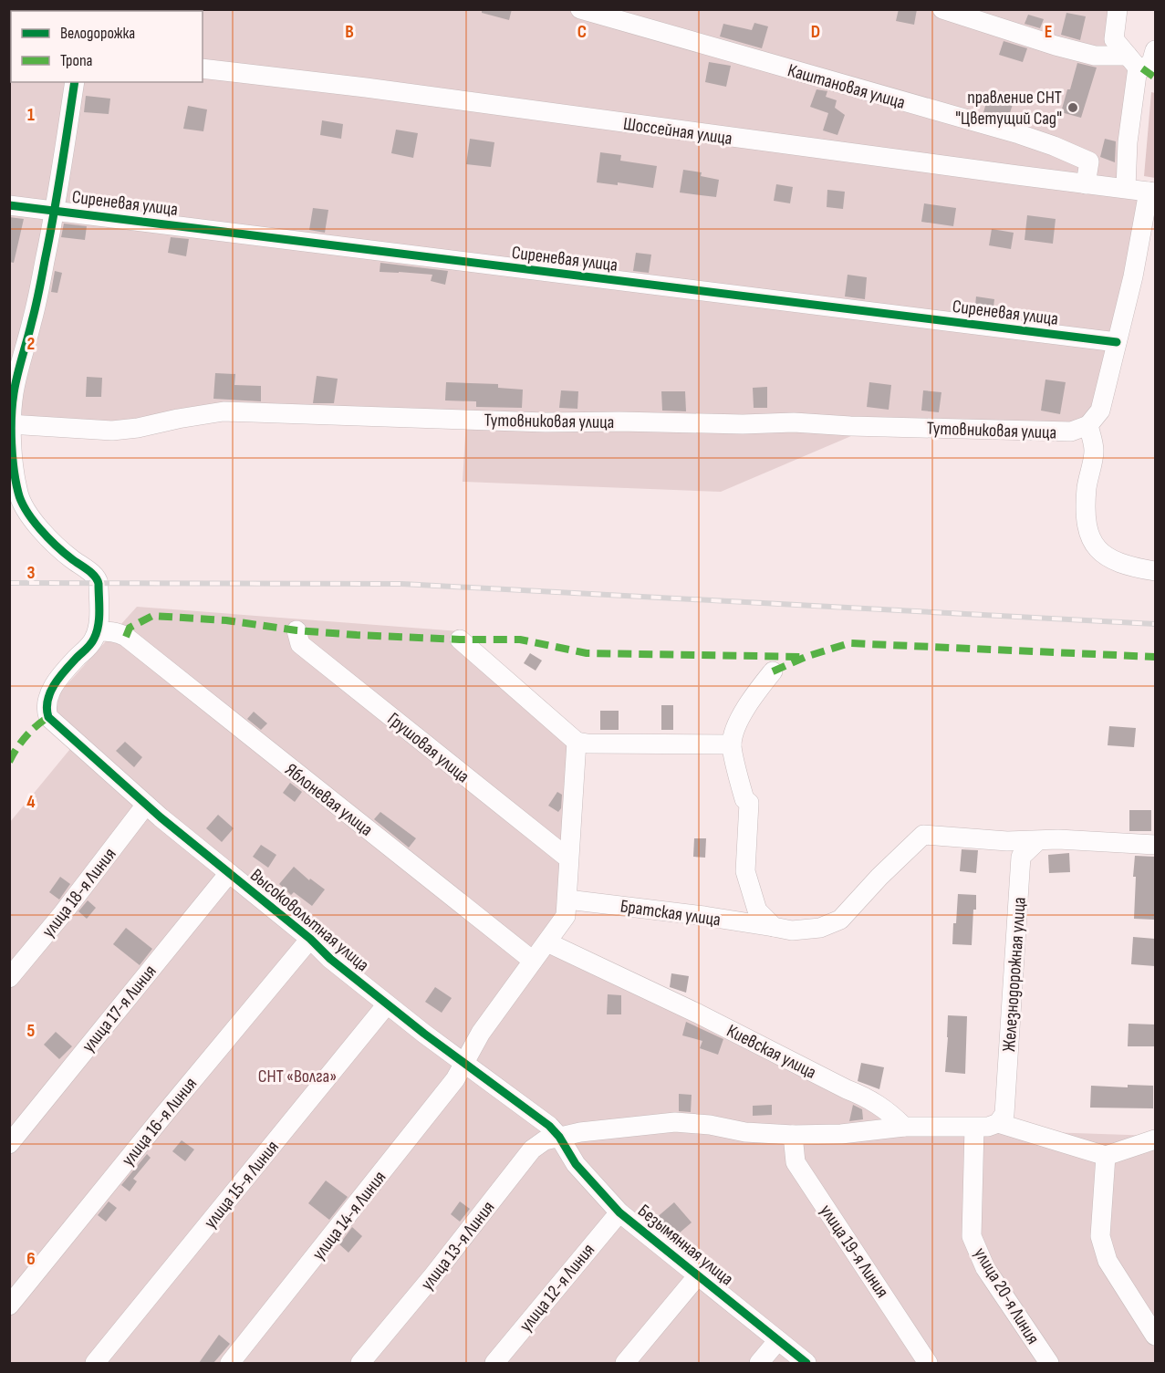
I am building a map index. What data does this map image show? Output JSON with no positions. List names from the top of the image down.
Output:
{
  "streets": {
    "street": [
      "Каштановая улица",
      "Шоссейная улица",
      "Сиреневая улица",
      "Тутовниковая улица",
      "Грушовая улица",
      "Яблоневая улица",
      "улица 18-я Линия",
      "Братская улица",
      "Высоковольтная улица",
      "Железнодорожная улица",
      "улица 17-я Линия",
      "Киевская улица",
      "улица 16-я Линия",
      "улица 15-я Линия",
      "улица 14-я Линия",
      "Безымянная улица",
      "улица 13-я Линия",
      "улица 19-я Линия",
      "улица 12-я Линия",
      "улица 20-я Линия"
    ]
  },
  "crossings": [
    ["Каштановая улица", "Шоссейная улица"],
    ["Грушовая улица", "улица 14-я Линия"],
    ["Яблоневая улица", "Высоковольтная улица"],
    ["Яблоневая улица", "улица 14-я Линия"],
    ["улица 18-я Линия", "Высоковольтная улица"],
    ["Братская улица", "Железнодорожная улица"],
    ["Братская улица", "улица 14-я Линия"],
    ["Высоковольтная улица", "улица 17-я Линия"],
    ["Высоковольтная улица", "улица 16-я Линия"],
    ["Высоковольтная улица", "улица 15-я Линия"],
    ["Высоковольтная улица", "улица 14-я Линия"],
    ["Высоковольтная улица", "Безымянная улица"],
    ["Высоковольтная улица", "улица 13-я Линия"],
    ["Киевская улица", "улица 14-я Линия"],
    ["Киевская улица", "улица 13-я Линия"],
    ["Безымянная улица", "улица 13-я Линия"],
    ["Безымянная улица", "улица 12-я Линия"],
    ["улица 13-я Линия", "улица 19-я Линия"]
  ],
  "parks": ["СНТ «Волга»"],
  "places": ["правление СНТ \"Цветущий Сад\""],
  "legend": ["Велодорожка", "Тропа"],
  "grid": {
    "columns": [
      "B",
      "C",
      "D",
      "E"
    ],
    "rows": [
      "1",
      "2",
      "3",
      "4",
      "5",
      "6"
    ]
  }
}
